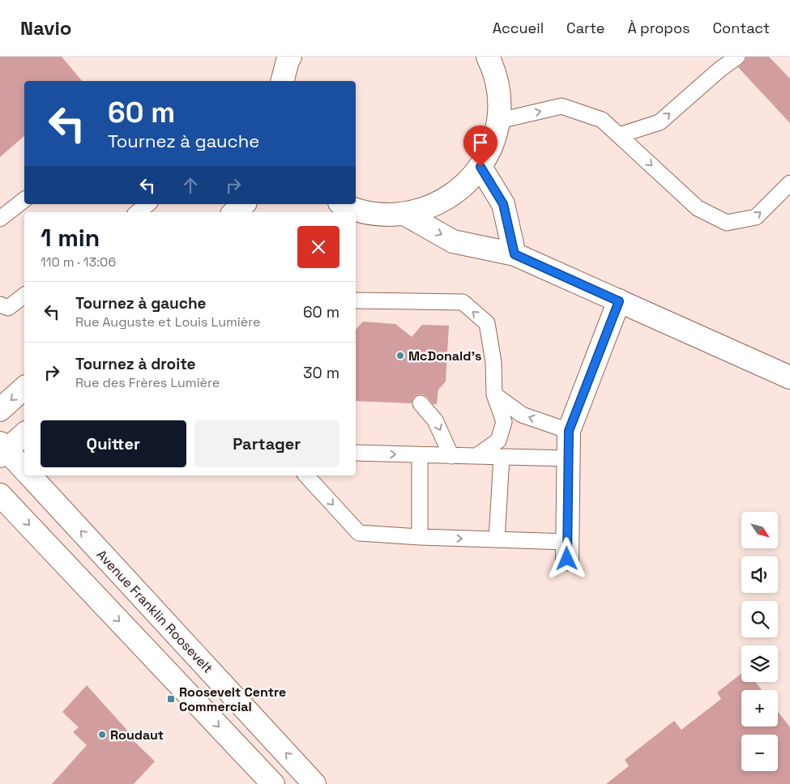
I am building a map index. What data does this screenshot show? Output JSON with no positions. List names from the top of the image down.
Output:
{
  "streets": {
    "street": ["Avenue Franklin Roosevelt"]
  },
  "places": {
    "other": ["McDonald's", "Roudaut"],
    "transit": ["Roosevelt Centre Commercial"]
  },
  "north": "bottom right",
  "page": {
    "header": "Navio",
    "nav": [
      "Accueil",
      "Carte",
      "À propos",
      "Contact"
    ],
    "turn": ["60 m", "Tournez à gauche"],
    "heading": ["1 min", "110 m · 13:06"],
    "list": [
      {
        "name": "Tournez à gauche",
        "note": "Rue Auguste et Louis Lumière",
        "value": "60 m"
      },
      {
        "name": "Tournez à droite",
        "note": "Rue des Frères Lumière",
        "value": "30 m"
      }
    ],
    "buttons": ["Quitter", "Partager"],
    "map_buttons": ["+", "−"]
  }
}
